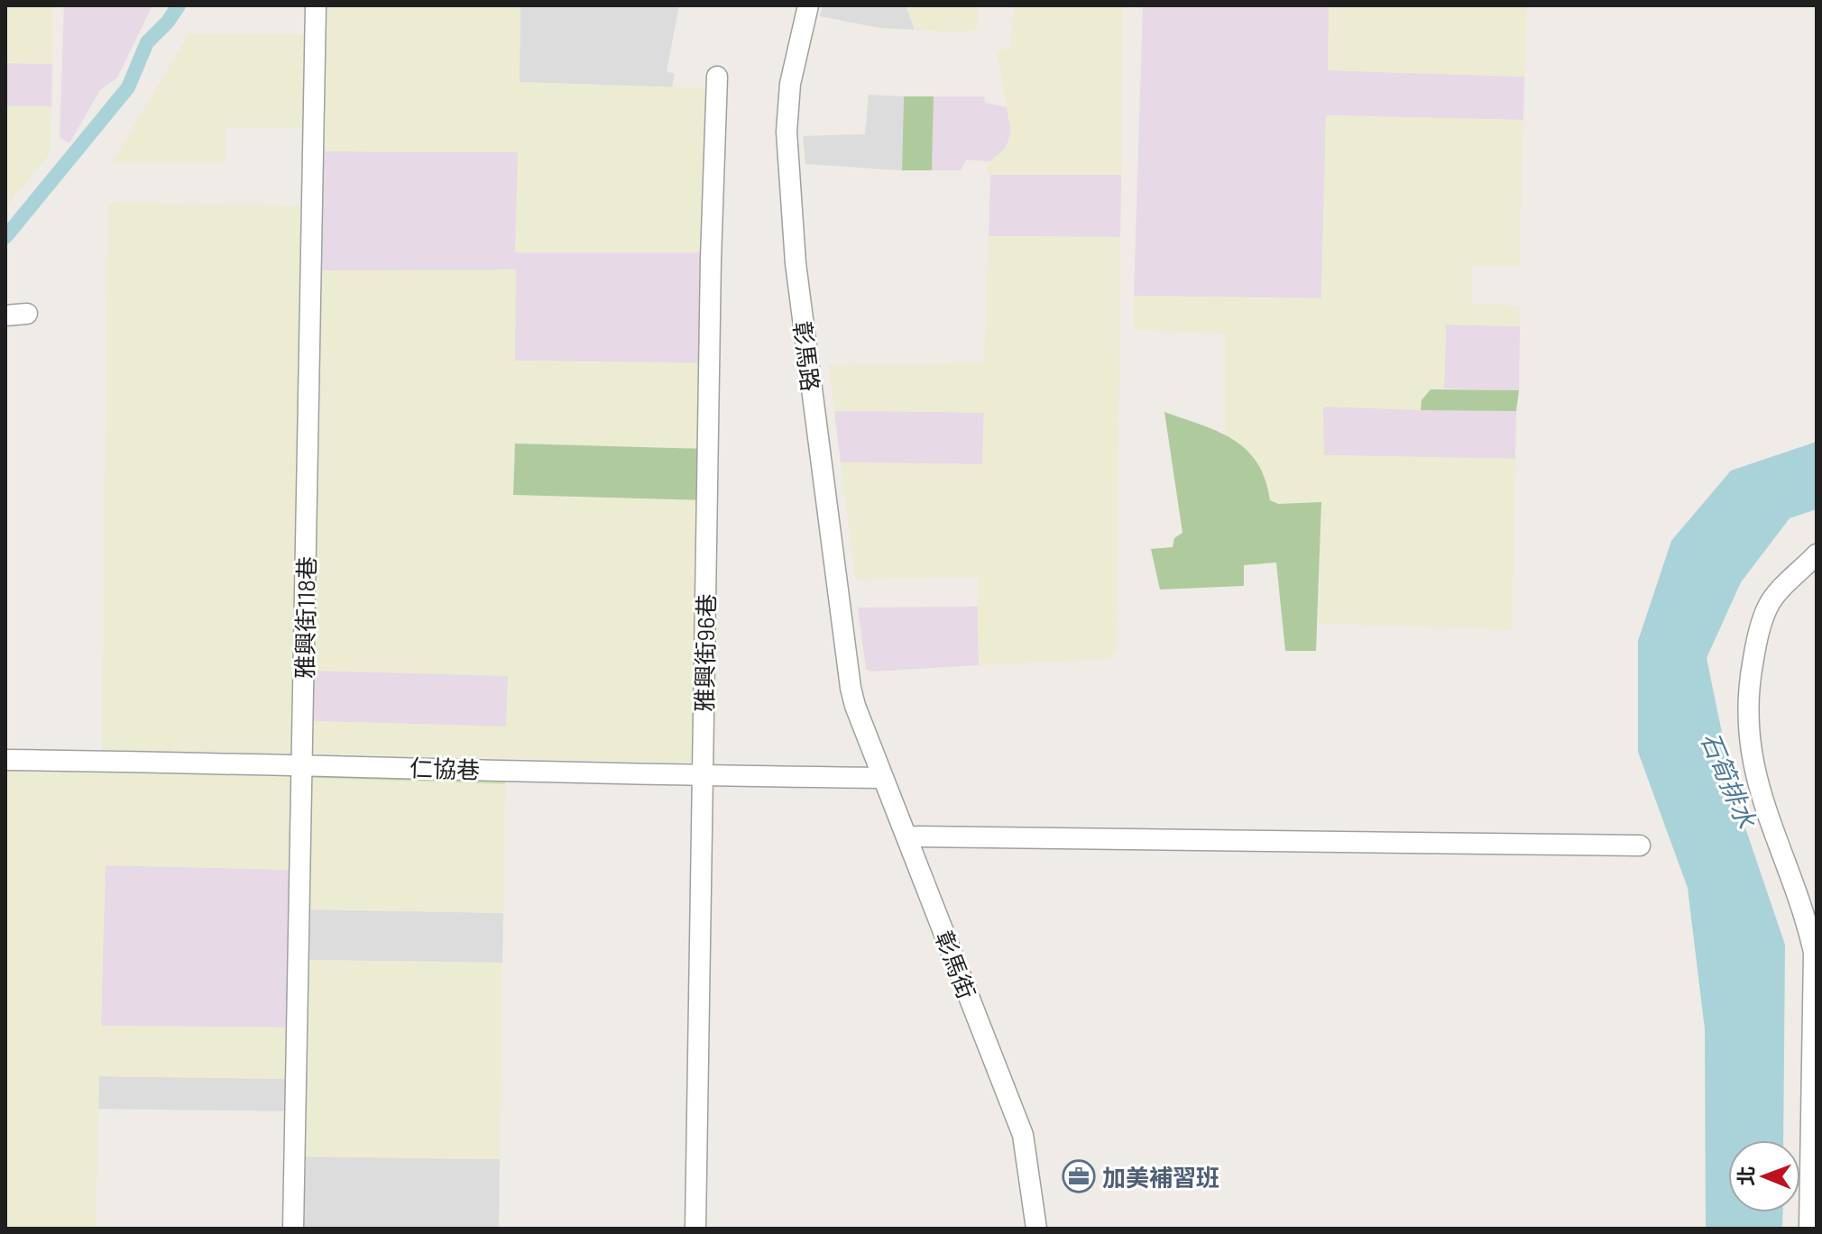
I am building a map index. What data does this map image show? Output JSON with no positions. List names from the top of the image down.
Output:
{
  "streets": {
    "street": [
      "彰馬路",
      "雅興街118巷",
      "雅興街96巷",
      "仁協巷",
      "彰馬街"
    ]
  },
  "crossings": [
    ["彰馬路", "彰馬街"],
    ["雅興街118巷", "仁協巷"],
    ["雅興街96巷", "仁協巷"],
    ["仁協巷", "彰馬街"]
  ],
  "water": ["石筍排水"],
  "places": {
    "office": ["加美補習班"]
  },
  "north": "left"
}
